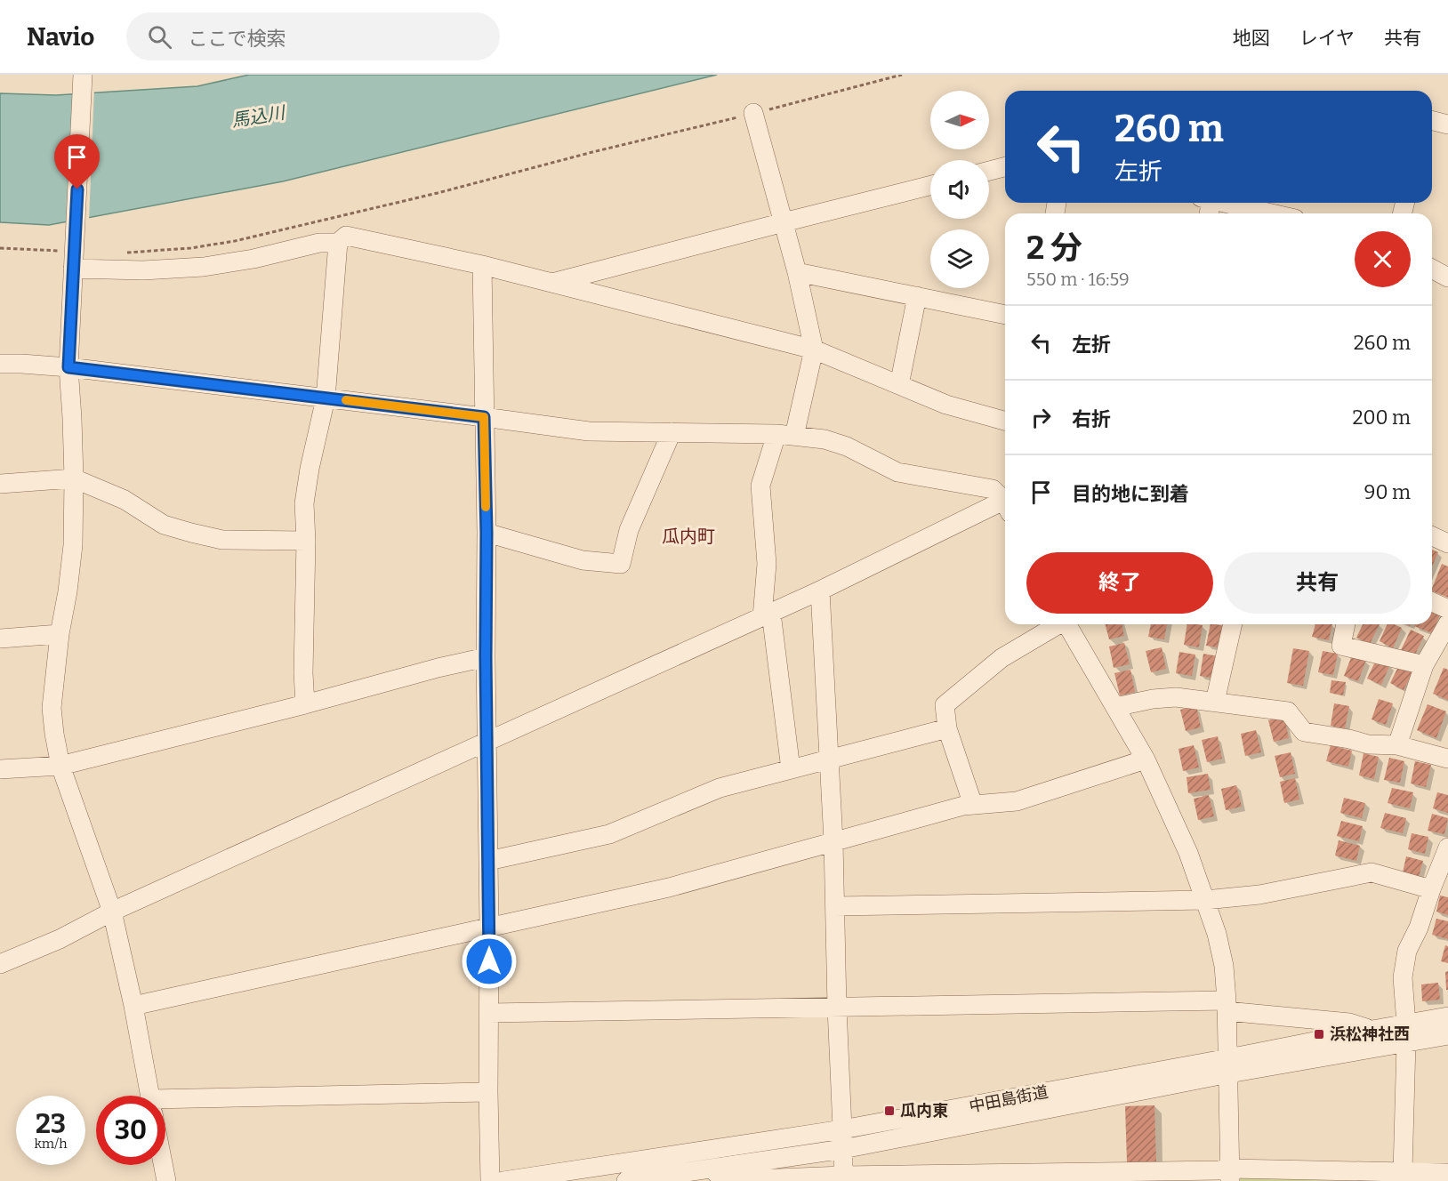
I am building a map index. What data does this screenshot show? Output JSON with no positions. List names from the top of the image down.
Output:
{
  "streets": {
    "street": ["中田島街道"]
  },
  "districts": ["瓜内町"],
  "water": ["馬込川"],
  "places": {
    "transit": ["浜松神社西", "瓜内東"]
  },
  "north": "right",
  "page": {
    "header": "Navio",
    "search": "ここで検索",
    "nav": ["地図", "レイヤ", "共有"],
    "turn": ["260 m", "左折"],
    "heading": ["2 分", "550 m · 16:59"],
    "list": [
      {
        "name": "左折",
        "value": "260 m"
      },
      {
        "name": "右折",
        "value": "200 m"
      },
      {
        "name": "目的地に到着",
        "value": "90 m"
      }
    ],
    "buttons": ["終了", "共有"],
    "speed": "23 km/h",
    "limit": "30"
  }
}
